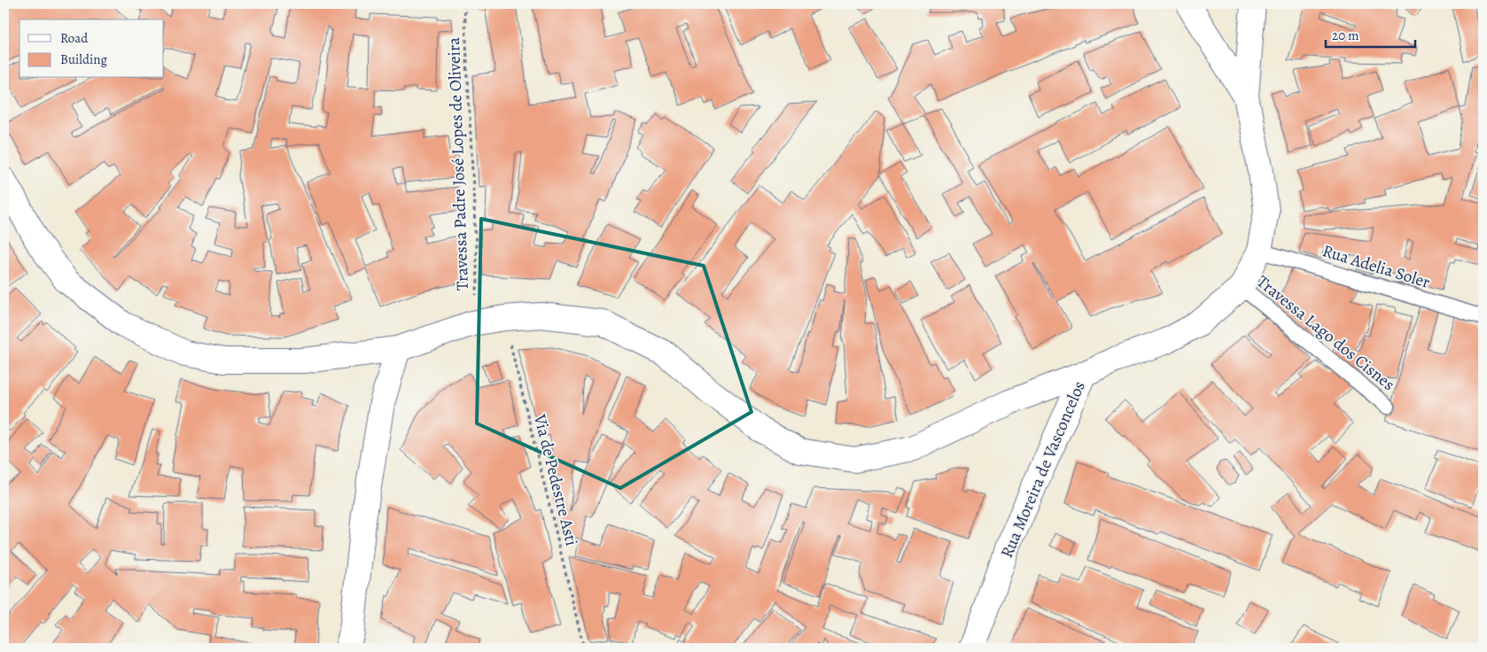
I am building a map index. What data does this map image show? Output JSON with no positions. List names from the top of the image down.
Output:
{
  "streets": {
    "street": ["Rua Moreira de Vasconcelos"],
    "lane": ["Rua Adelia Soler", "Travessa Lago dos Cisnes"],
    "path": ["Travessa Padre José Lopes de Oliveira", "Via de Pedestre Asti"]
  },
  "crossings": [
    ["Rua Adelia Soler", "Rua Moreira de Vasconcelos"],
    ["Travessa Lago dos Cisnes", "Rua Moreira de Vasconcelos"]
  ],
  "legend": ["Road", "Building"],
  "scale_bar": "20 m"
}
